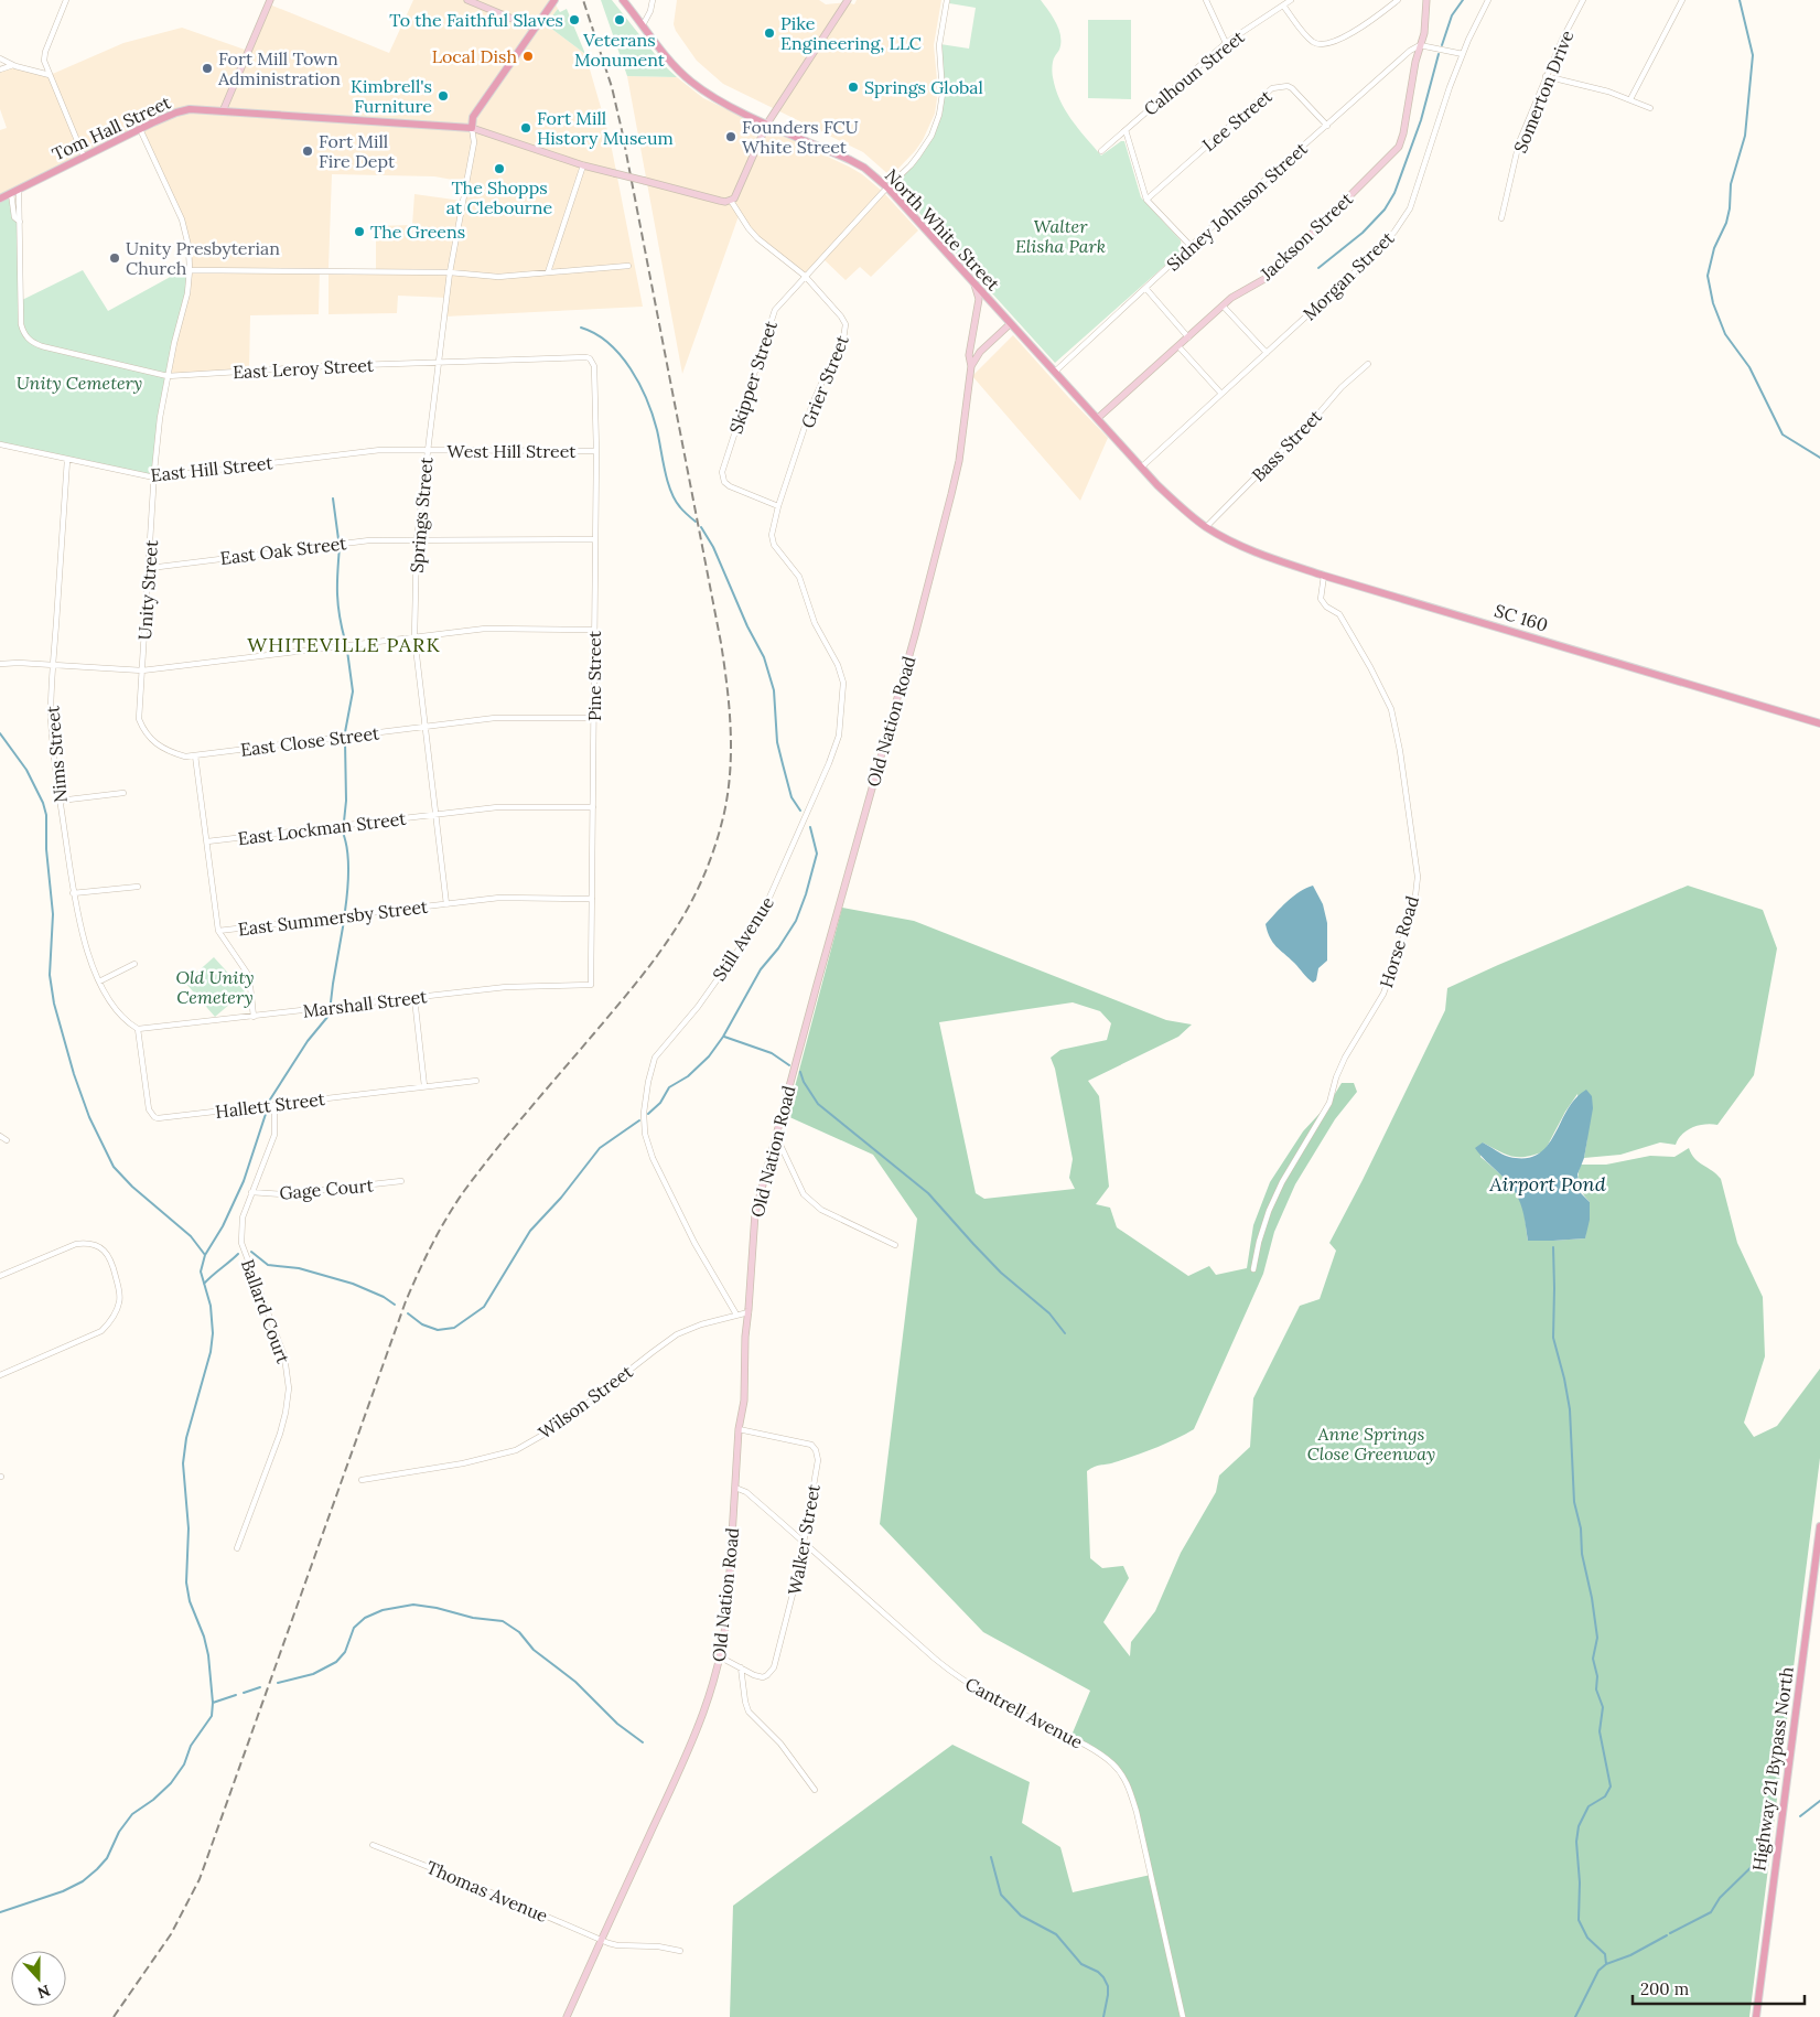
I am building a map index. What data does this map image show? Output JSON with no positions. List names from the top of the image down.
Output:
{
  "streets": {
    "main road": [
      "Tom Hall Street",
      "North White Street",
      "Jackson Street",
      "SC 160",
      "Old Nation Road",
      "Highway 21 Bypass North"
    ],
    "street": [
      "Calhoun Street",
      "Somerton Drive",
      "Lee Street",
      "Sidney Johnson Street",
      "Morgan Street",
      "East Leroy Street",
      "Skipper Street",
      "Grier Street",
      "Bass Street",
      "West Hill Street",
      "East Hill Street",
      "Springs Street",
      "East Oak Street",
      "Unity Street",
      "Pine Street",
      "East Close Street",
      "Nims Street",
      "East Lockman Street",
      "East Summersby Street",
      "Still Avenue",
      "Horse Road",
      "Marshall Street",
      "Hallett Street",
      "Gage Court",
      "Ballard Court",
      "Wilson Street",
      "Walker Street",
      "Cantrell Avenue",
      "Thomas Avenue"
    ]
  },
  "crossings": [
    ["Lee Street", "Sidney Johnson Street"],
    ["Tom Hall Street", "Springs Street"],
    ["Tom Hall Street", "Unity Street"],
    ["Sidney Johnson Street", "North White Street"],
    ["Sidney Johnson Street", "Jackson Street"],
    ["North White Street", "Jackson Street"],
    ["North White Street", "Morgan Street"],
    ["North White Street", "Skipper Street"],
    ["North White Street", "Bass Street"],
    ["North White Street", "SC 160"],
    ["North White Street", "Old Nation Road"],
    ["East Leroy Street", "Springs Street"],
    ["East Leroy Street", "Unity Street"],
    ["East Leroy Street", "Pine Street"],
    ["Skipper Street", "Grier Street"],
    ["Skipper Street", "Still Avenue"],
    ["Grier Street", "Still Avenue"],
    ["West Hill Street", "East Hill Street"],
    ["West Hill Street", "Springs Street"],
    ["West Hill Street", "Pine Street"],
    ["East Hill Street", "Springs Street"],
    ["East Hill Street", "Unity Street"],
    ["East Hill Street", "Nims Street"],
    ["Springs Street", "East Oak Street"],
    ["Springs Street", "East Close Street"],
    ["Springs Street", "East Lockman Street"],
    ["Springs Street", "East Summersby Street"],
    ["East Oak Street", "Unity Street"],
    ["East Oak Street", "Pine Street"],
    ["Unity Street", "East Close Street"],
    ["SC 160", "Horse Road"],
    ["Pine Street", "East Close Street"],
    ["Pine Street", "East Lockman Street"],
    ["Pine Street", "East Summersby Street"],
    ["Pine Street", "Marshall Street"],
    ["Old Nation Road", "Walker Street"],
    ["Old Nation Road", "Cantrell Avenue"],
    ["Old Nation Road", "Thomas Avenue"],
    ["Nims Street", "Marshall Street"],
    ["Nims Street", "Hallett Street"],
    ["Still Avenue", "Wilson Street"],
    ["Marshall Street", "Hallett Street"],
    ["Hallett Street", "Ballard Court"],
    ["Gage Court", "Ballard Court"],
    ["Walker Street", "Cantrell Avenue"]
  ],
  "districts": ["WHITEVILLE PARK"],
  "water": ["Airport Pond"],
  "parks": [
    "Walter Elisha Park",
    "Unity Cemetery",
    "Old Unity Cemetery",
    "Anne Springs Close Greenway"
  ],
  "places": [
    "To the Faithful Slaves",
    "Veterans Monument",
    "Pike Engineering, LLC",
    "Local Dish",
    "Fort Mill Town Administration",
    "Springs Global",
    "Kimbrell's Furniture",
    "Fort Mill History Museum",
    "Founders FCU White Street",
    "Fort Mill Fire Dept",
    "The Shopps at Clebourne",
    "The Greens",
    "Unity Presbyterian Church"
  ],
  "scale_bar": "200 m",
  "north": "bottom"
}
